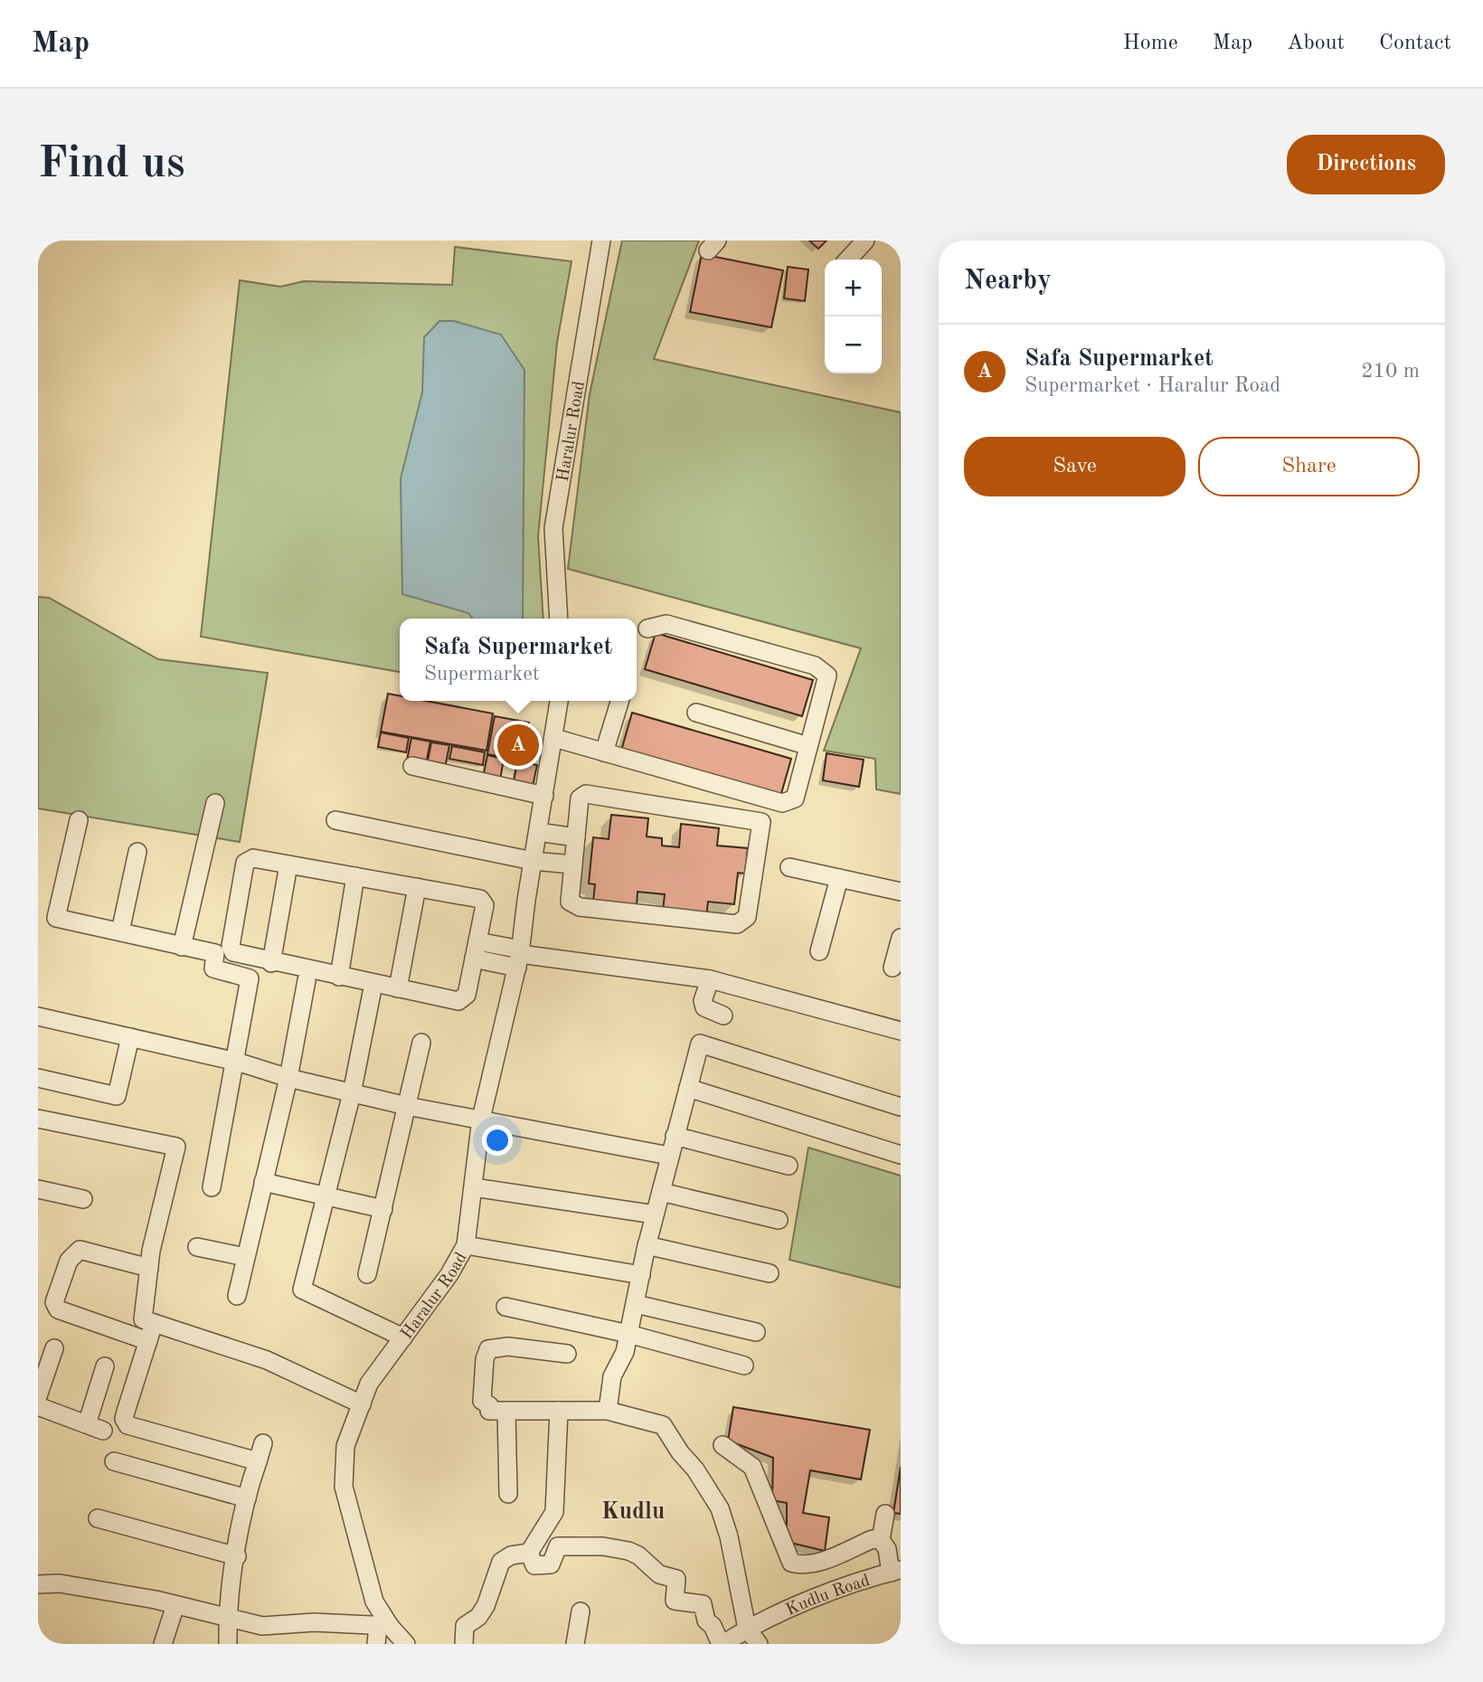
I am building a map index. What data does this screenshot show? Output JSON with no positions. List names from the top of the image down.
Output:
{
  "streets": {
    "street": ["Haralur Road", "Kudlu Road"]
  },
  "districts": ["Kudlu"],
  "page": {
    "header": "Map",
    "nav": [
      "Home",
      "Map",
      "About",
      "Contact"
    ],
    "buttons": [
      "Directions",
      ["Save", "Share"]
    ],
    "title": "Find us",
    "heading": "Nearby",
    "map_buttons": ["+", "−"],
    "list": [
      {
        "mark": "A",
        "name": "Safa Supermarket",
        "note": "Supermarket · Haralur Road",
        "value": "210 m"
      }
    ],
    "popup": ["Safa Supermarket", "Supermarket"],
    "pins": "A"
  }
}
